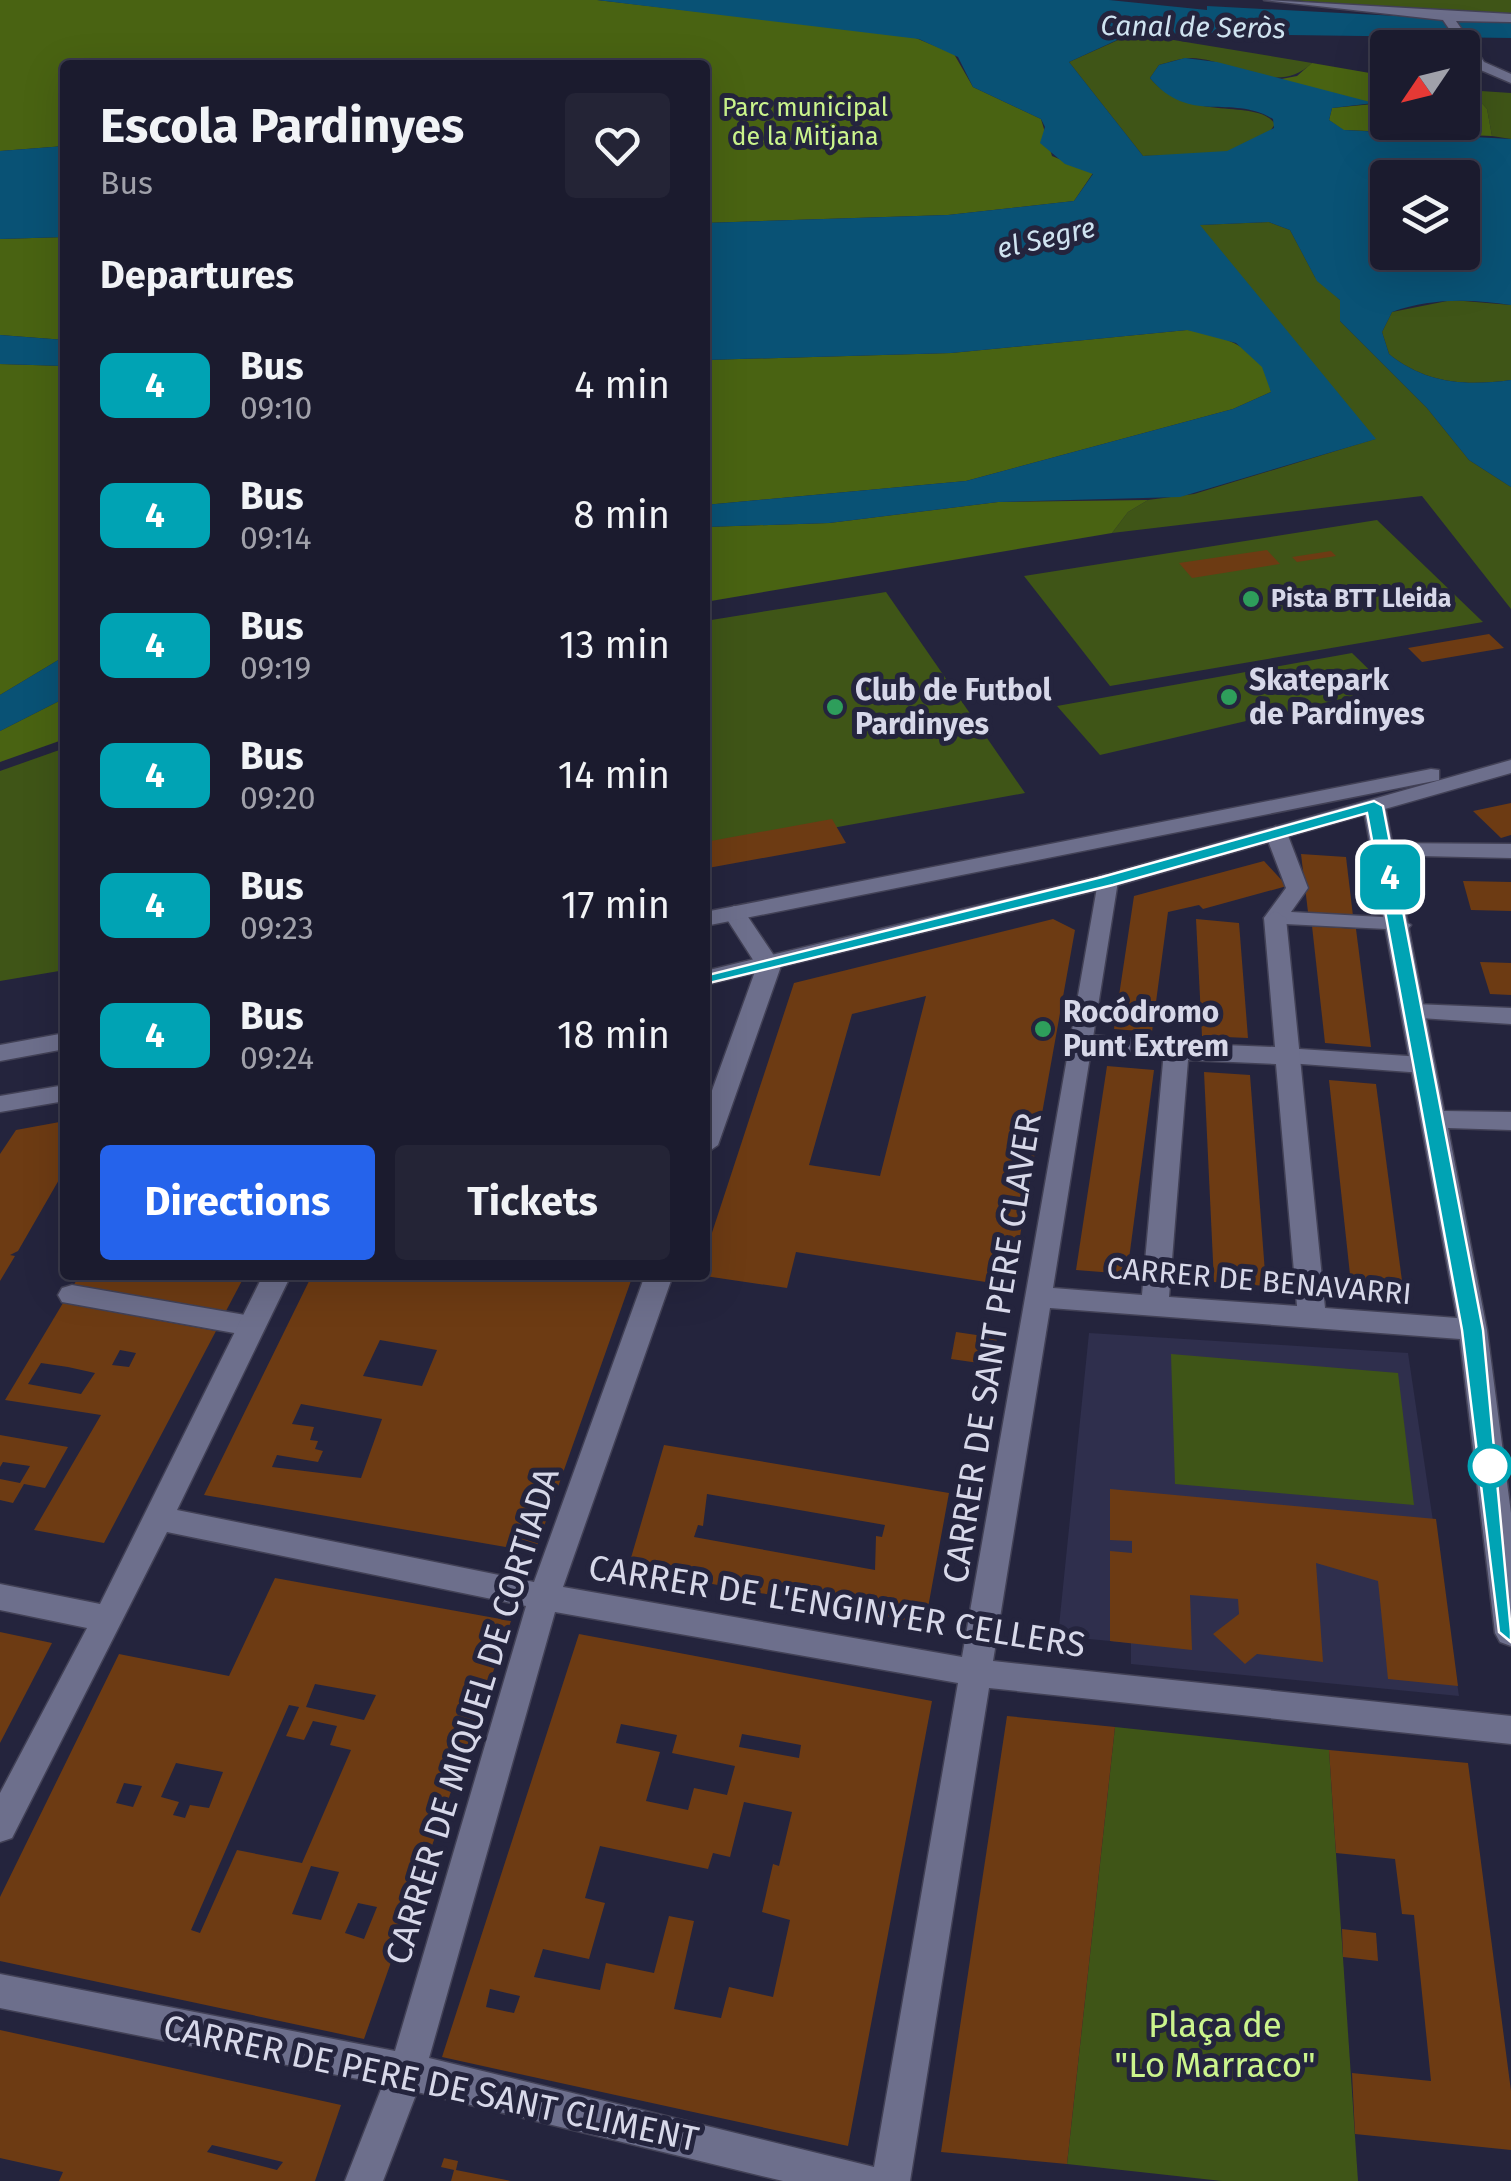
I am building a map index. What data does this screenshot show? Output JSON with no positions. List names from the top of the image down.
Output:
{
  "streets": {
    "street": [
      "CARRER DE BENAVARRI",
      "CARRER DE SANT PERE CLAVER",
      "CARRER DE L'ENGINYER CELLERS",
      "CARRER DE MIQUEL DE CORTIADA",
      "CARRER DE PERE DE SANT CLIMENT"
    ]
  },
  "crossings": [
    ["CARRER DE BENAVARRI", "CARRER DE SANT PERE CLAVER"],
    ["CARRER DE SANT PERE CLAVER", "CARRER DE L'ENGINYER CELLERS"],
    ["CARRER DE L'ENGINYER CELLERS", "CARRER DE MIQUEL DE CORTIADA"],
    ["CARRER DE MIQUEL DE CORTIADA", "CARRER DE PERE DE SANT CLIMENT"]
  ],
  "water": ["Canal de Seròs", "el Segre"],
  "parks": ["Parc municipal de la Mitjana", "Plaça de \"Lo Marraco\""],
  "places": [
    "Pista BTT Lleida",
    "Skatepark de Pardinyes",
    "Club de Futbol Pardinyes",
    "Rocódromo Punt Extrem"
  ],
  "lines": ["bus line 4"],
  "north": "bottom left",
  "page": {
    "on_map": "4",
    "heading": [
      ["Escola Pardinyes", "Bus"],
      "Departures"
    ],
    "list": [
      {
        "mark": "4",
        "name": "Bus",
        "note": "09:10",
        "value": "4 min"
      },
      {
        "mark": "4",
        "name": "Bus",
        "note": "09:14",
        "value": "8 min"
      },
      {
        "mark": "4",
        "name": "Bus",
        "note": "09:19",
        "value": "13 min"
      },
      {
        "mark": "4",
        "name": "Bus",
        "note": "09:20",
        "value": "14 min"
      },
      {
        "mark": "4",
        "name": "Bus",
        "note": "09:23",
        "value": "17 min"
      },
      {
        "mark": "4",
        "name": "Bus",
        "note": "09:24",
        "value": "18 min"
      }
    ],
    "buttons": ["Directions", "Tickets"]
  }
}
